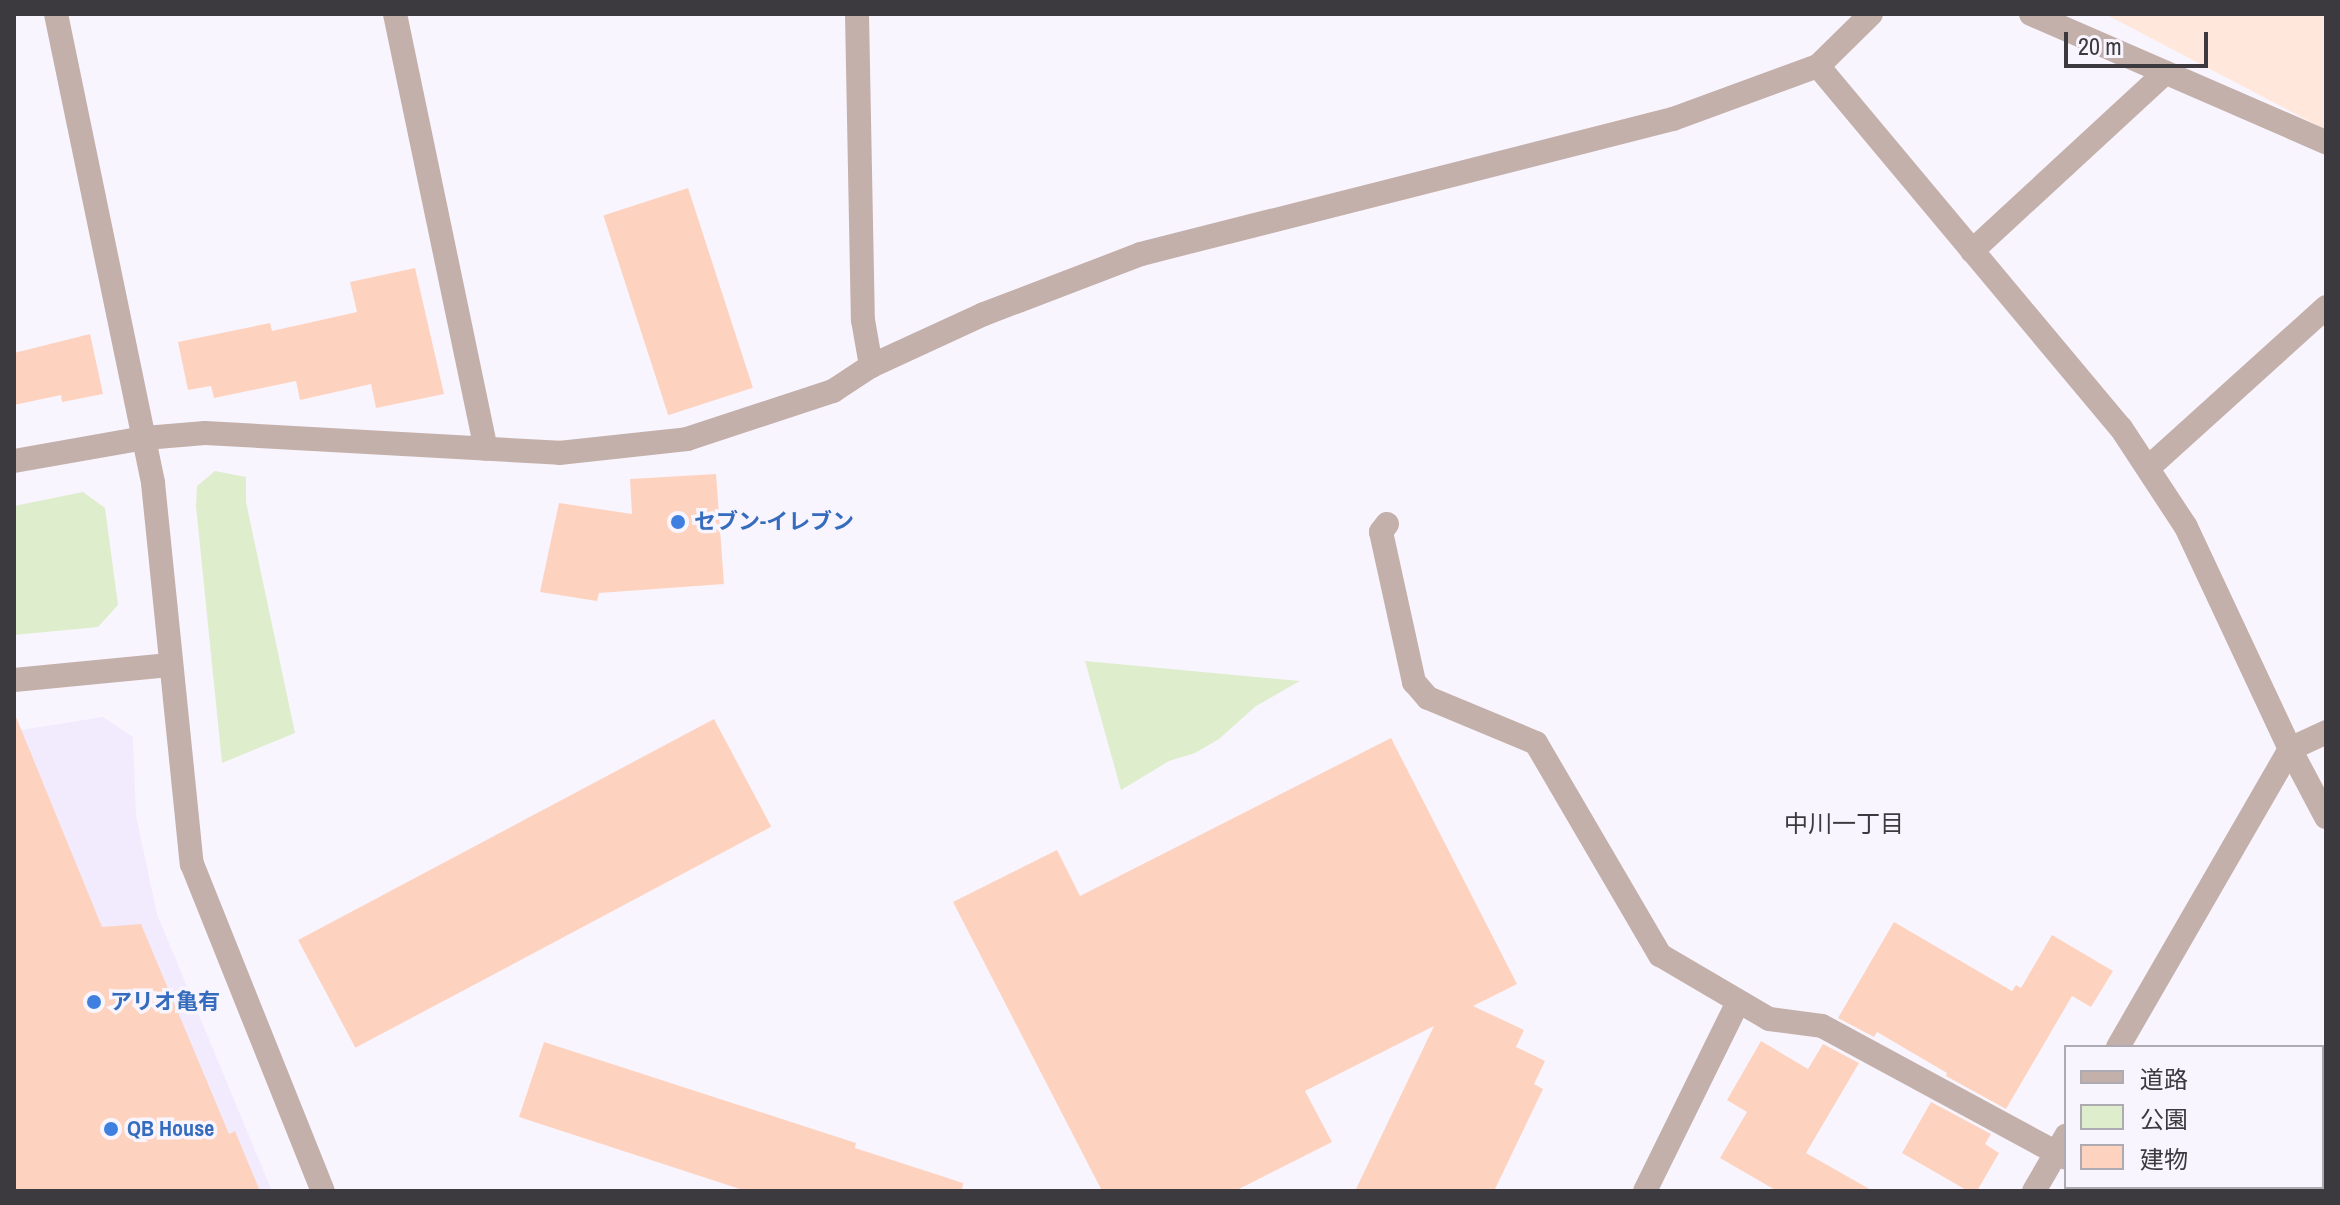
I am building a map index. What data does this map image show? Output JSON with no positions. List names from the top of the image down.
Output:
{
  "districts": ["中川一丁目"],
  "places": ["セブン-イレブン", "アリオ亀有", "QB House"],
  "legend": ["道路", "公園", "建物"],
  "scale_bar": "20 m"
}
